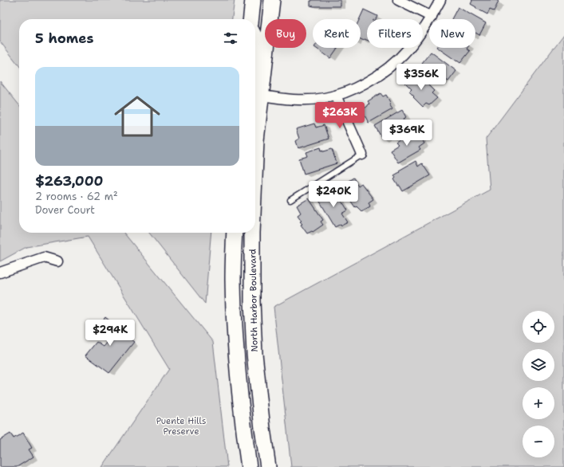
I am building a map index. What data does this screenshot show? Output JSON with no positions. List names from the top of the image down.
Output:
{
  "streets": {
    "main road": ["North Harbor Boulevard"]
  },
  "parks": ["Puente Hills Preserve"],
  "page": {
    "chip": [
      "Buy",
      "Rent",
      "Filters",
      "New"
    ],
    "heading": "5 homes",
    "list": [
      {
        "name": "$263,000",
        "note": "2 rooms · 62 m² · Dover Court"
      }
    ],
    "price": [
      "$356K",
      "$263K",
      "$369K",
      "$240K",
      "$294K"
    ],
    "map_buttons": ["+", "−"]
  }
}
